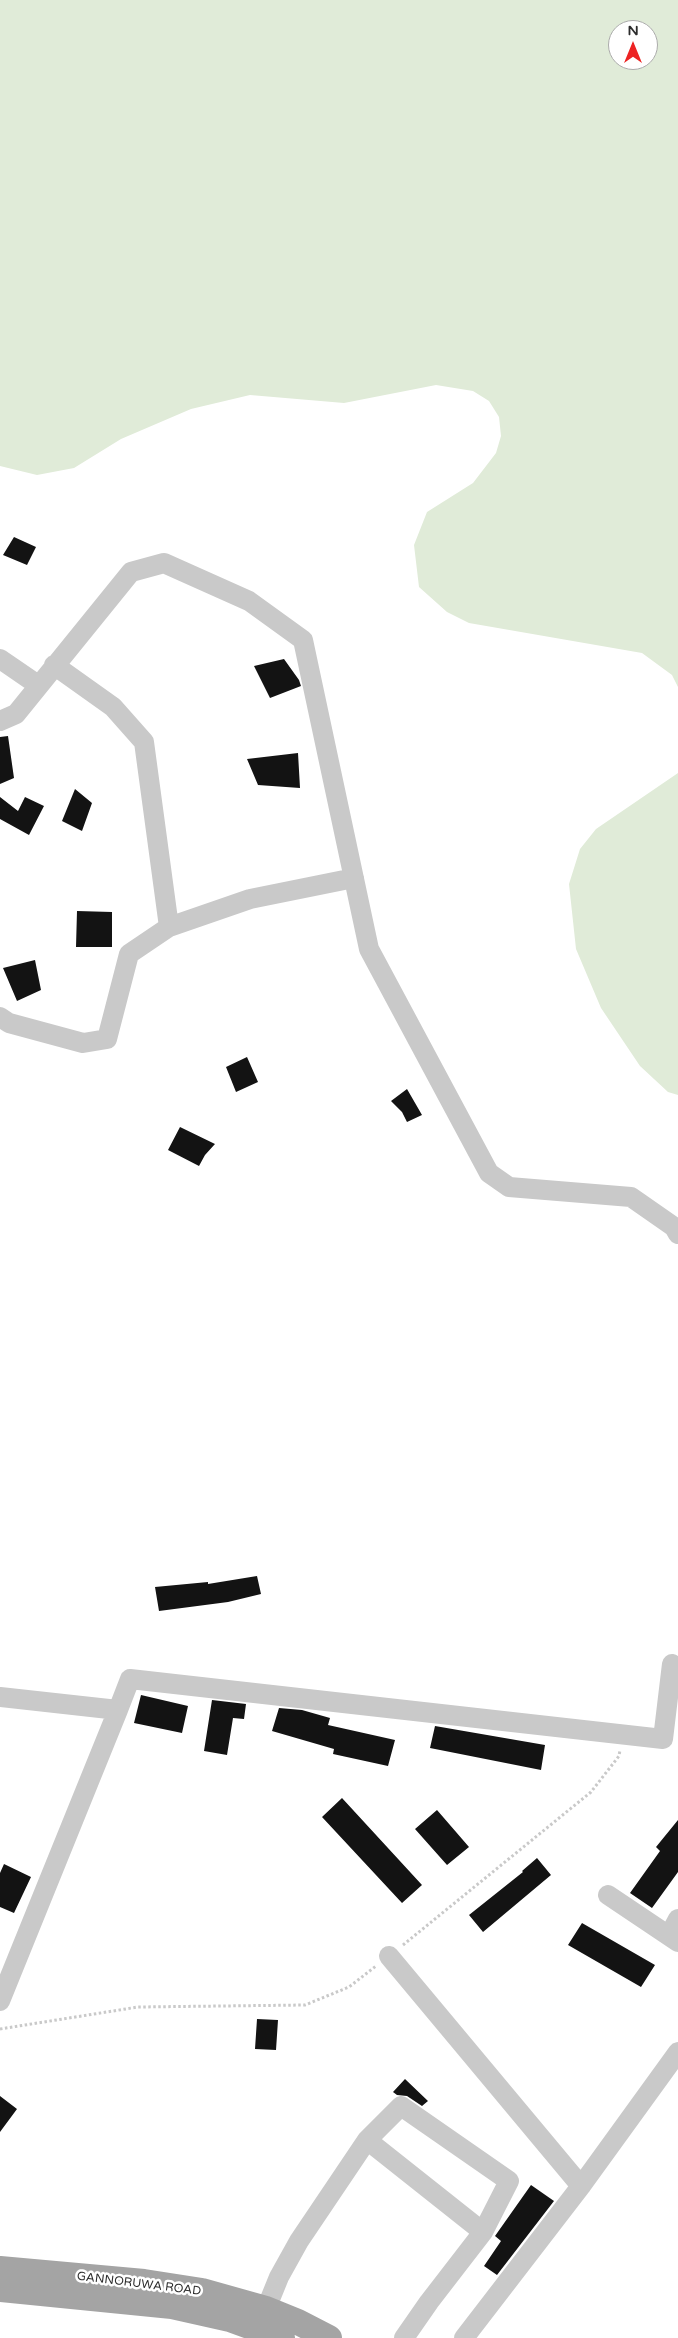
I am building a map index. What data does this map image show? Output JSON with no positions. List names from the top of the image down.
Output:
{
  "streets": {
    "main road": ["GANNORUWA ROAD"]
  },
  "north": "top"
}
